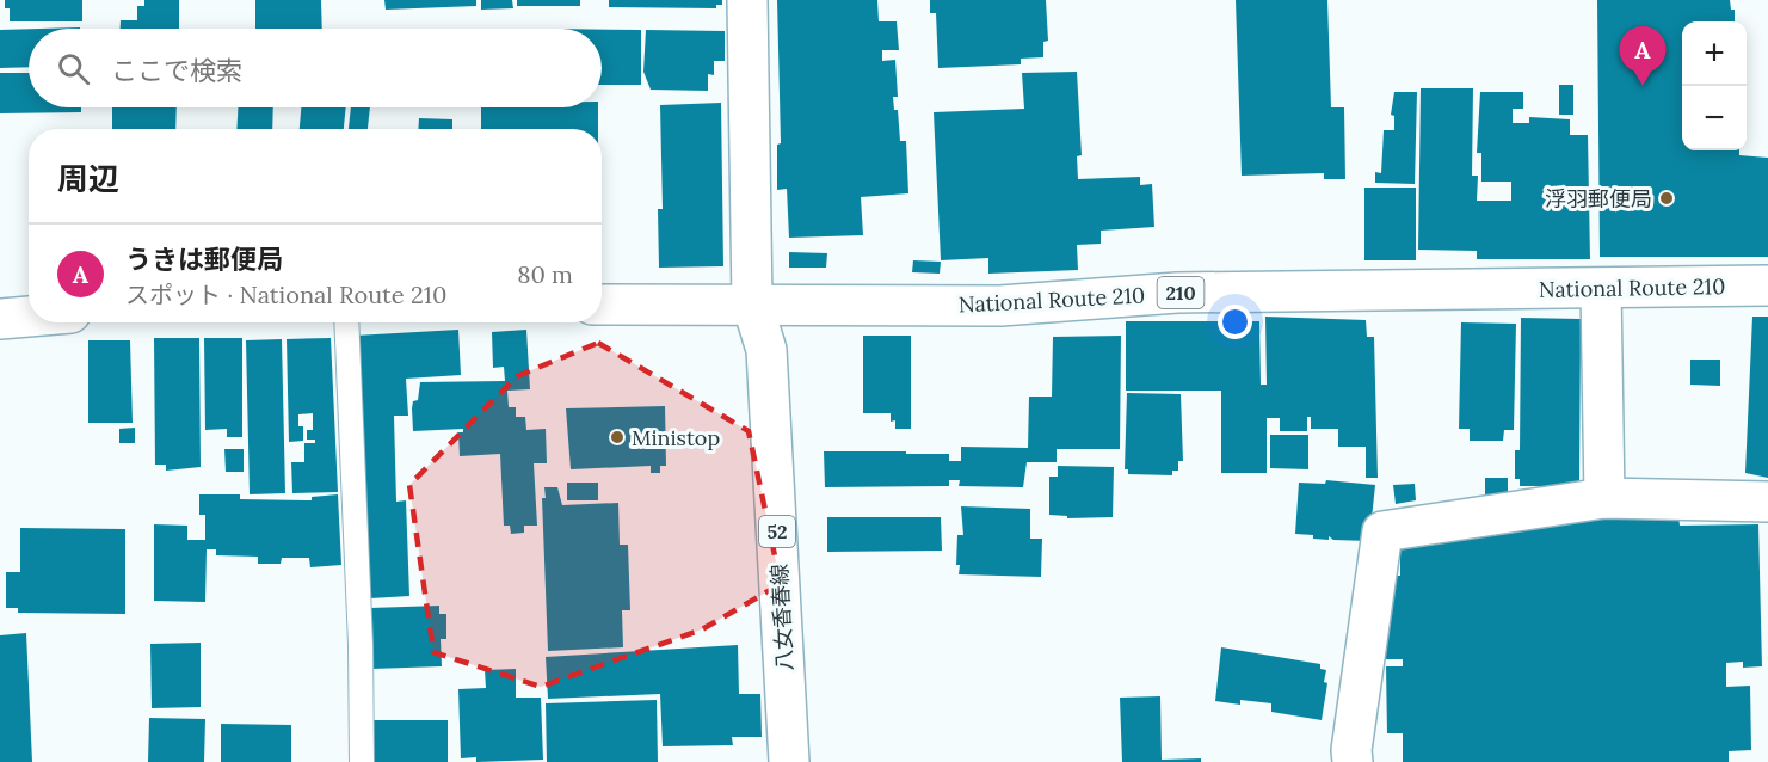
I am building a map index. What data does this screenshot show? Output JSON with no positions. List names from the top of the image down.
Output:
{
  "streets": {
    "main road": [
      "National Route 210",
      "210",
      "52",
      "八女香春線"
    ]
  },
  "crossings": [
    ["National Route 210", "八女香春線"]
  ],
  "places": ["浮羽郵便局", "Ministop"],
  "page": {
    "map_buttons": ["+", "−"],
    "pins": "A",
    "search": "ここで検索",
    "heading": "周辺",
    "list": [
      {
        "mark": "A",
        "name": "うきは郵便局",
        "note": "スポット · National Route 210",
        "value": "80 m"
      }
    ]
  }
}
